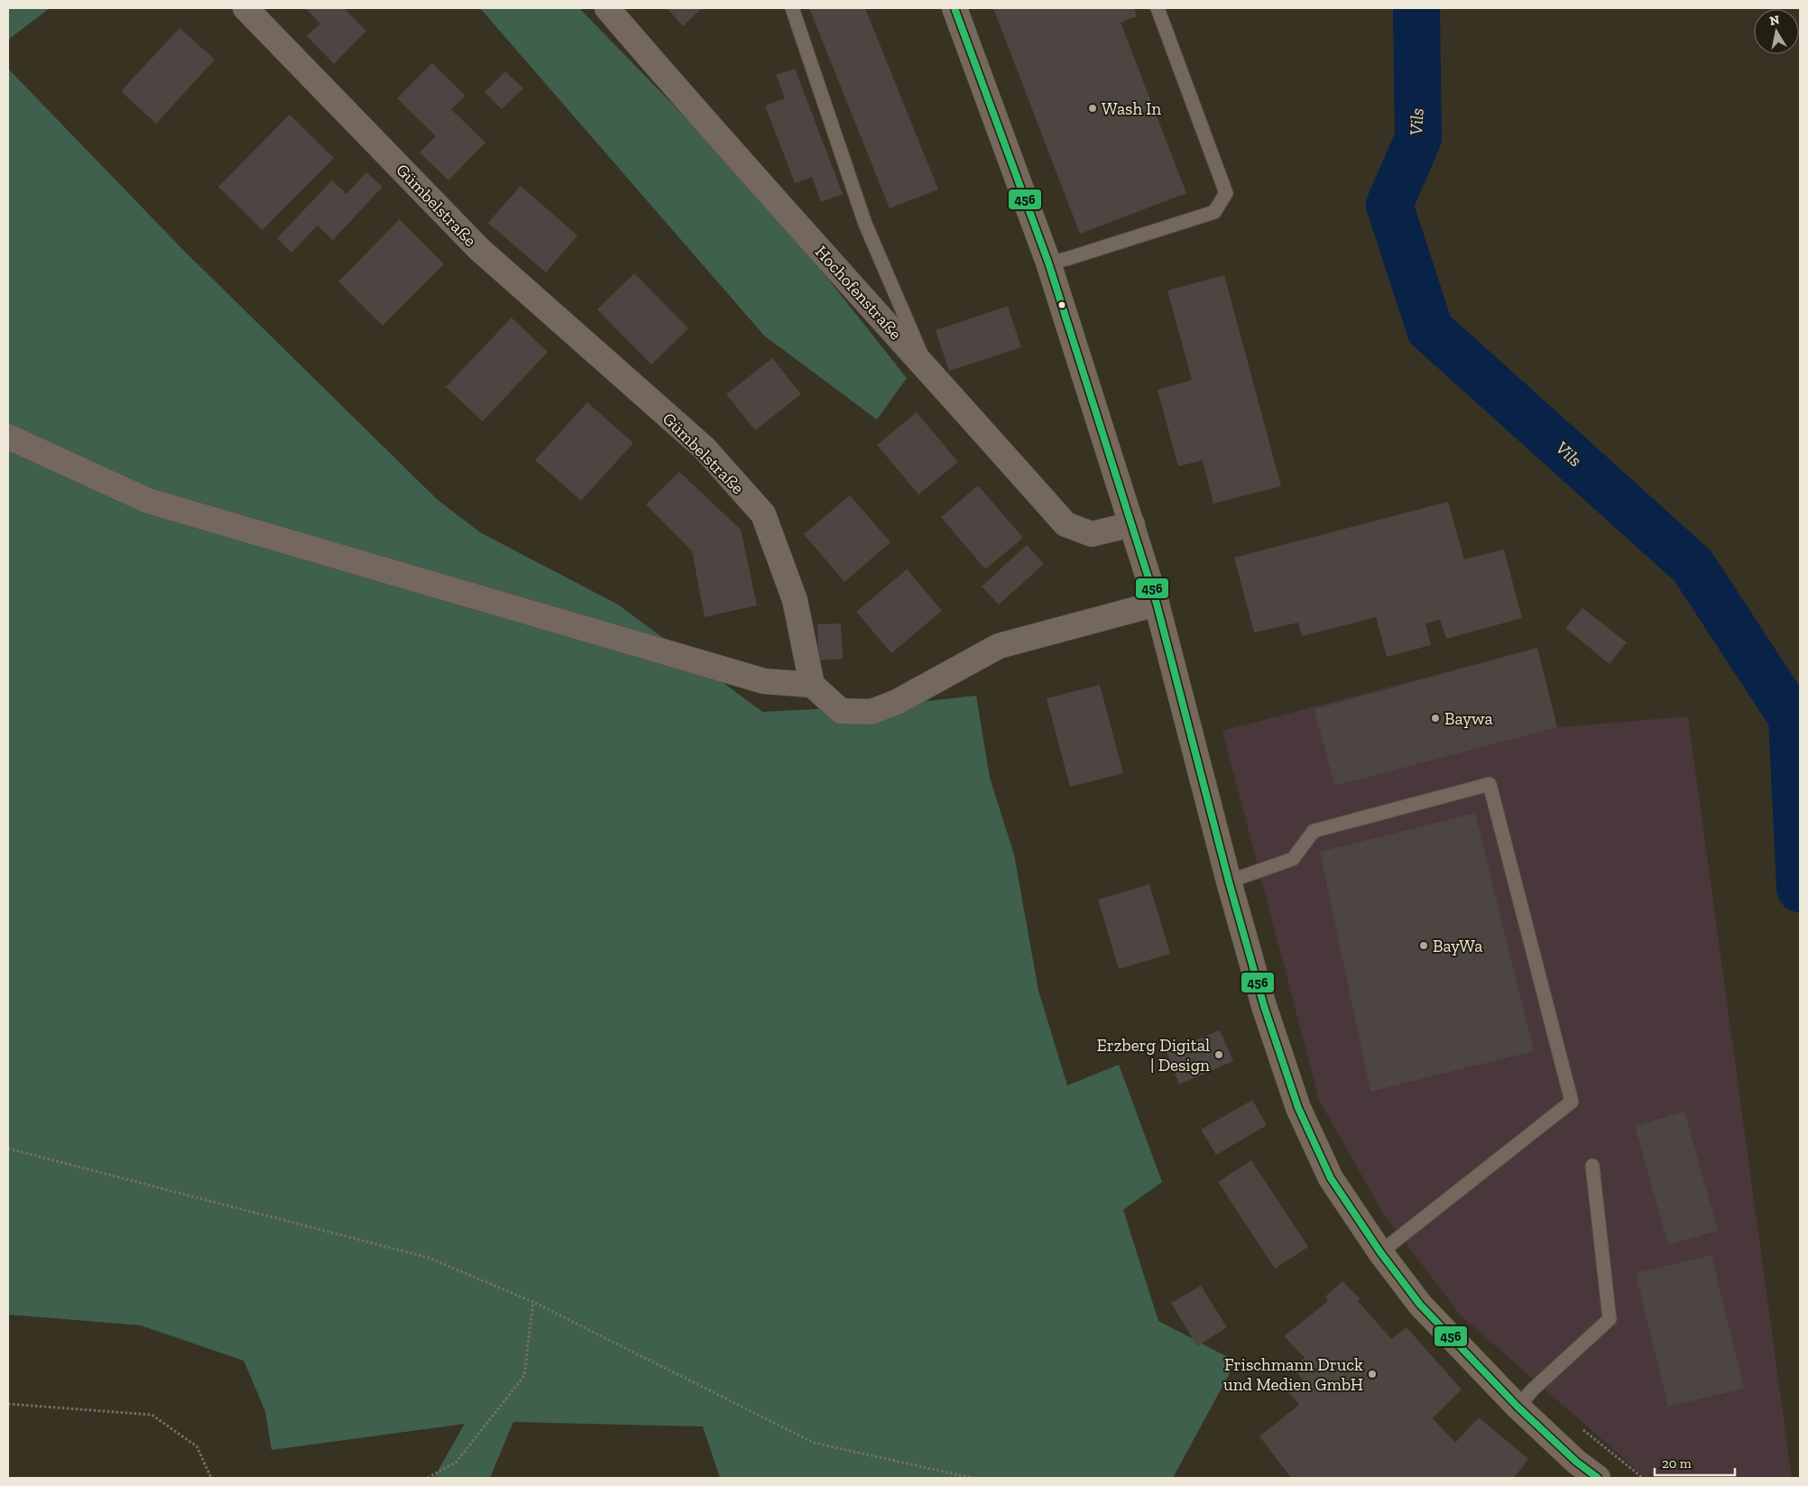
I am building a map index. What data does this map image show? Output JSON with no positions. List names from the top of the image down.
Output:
{
  "streets": {
    "street": ["Gümbelstraße", "Hochofenstraße"]
  },
  "water": ["Vils"],
  "places": [
    "Wash In",
    "Baywa",
    "BayWa",
    "Erzberg Digital | Design",
    "Frischmann Druck und Medien GmbH"
  ],
  "lines": ["transit line 456"],
  "scale_bar": "20 m",
  "north": "top"
}
